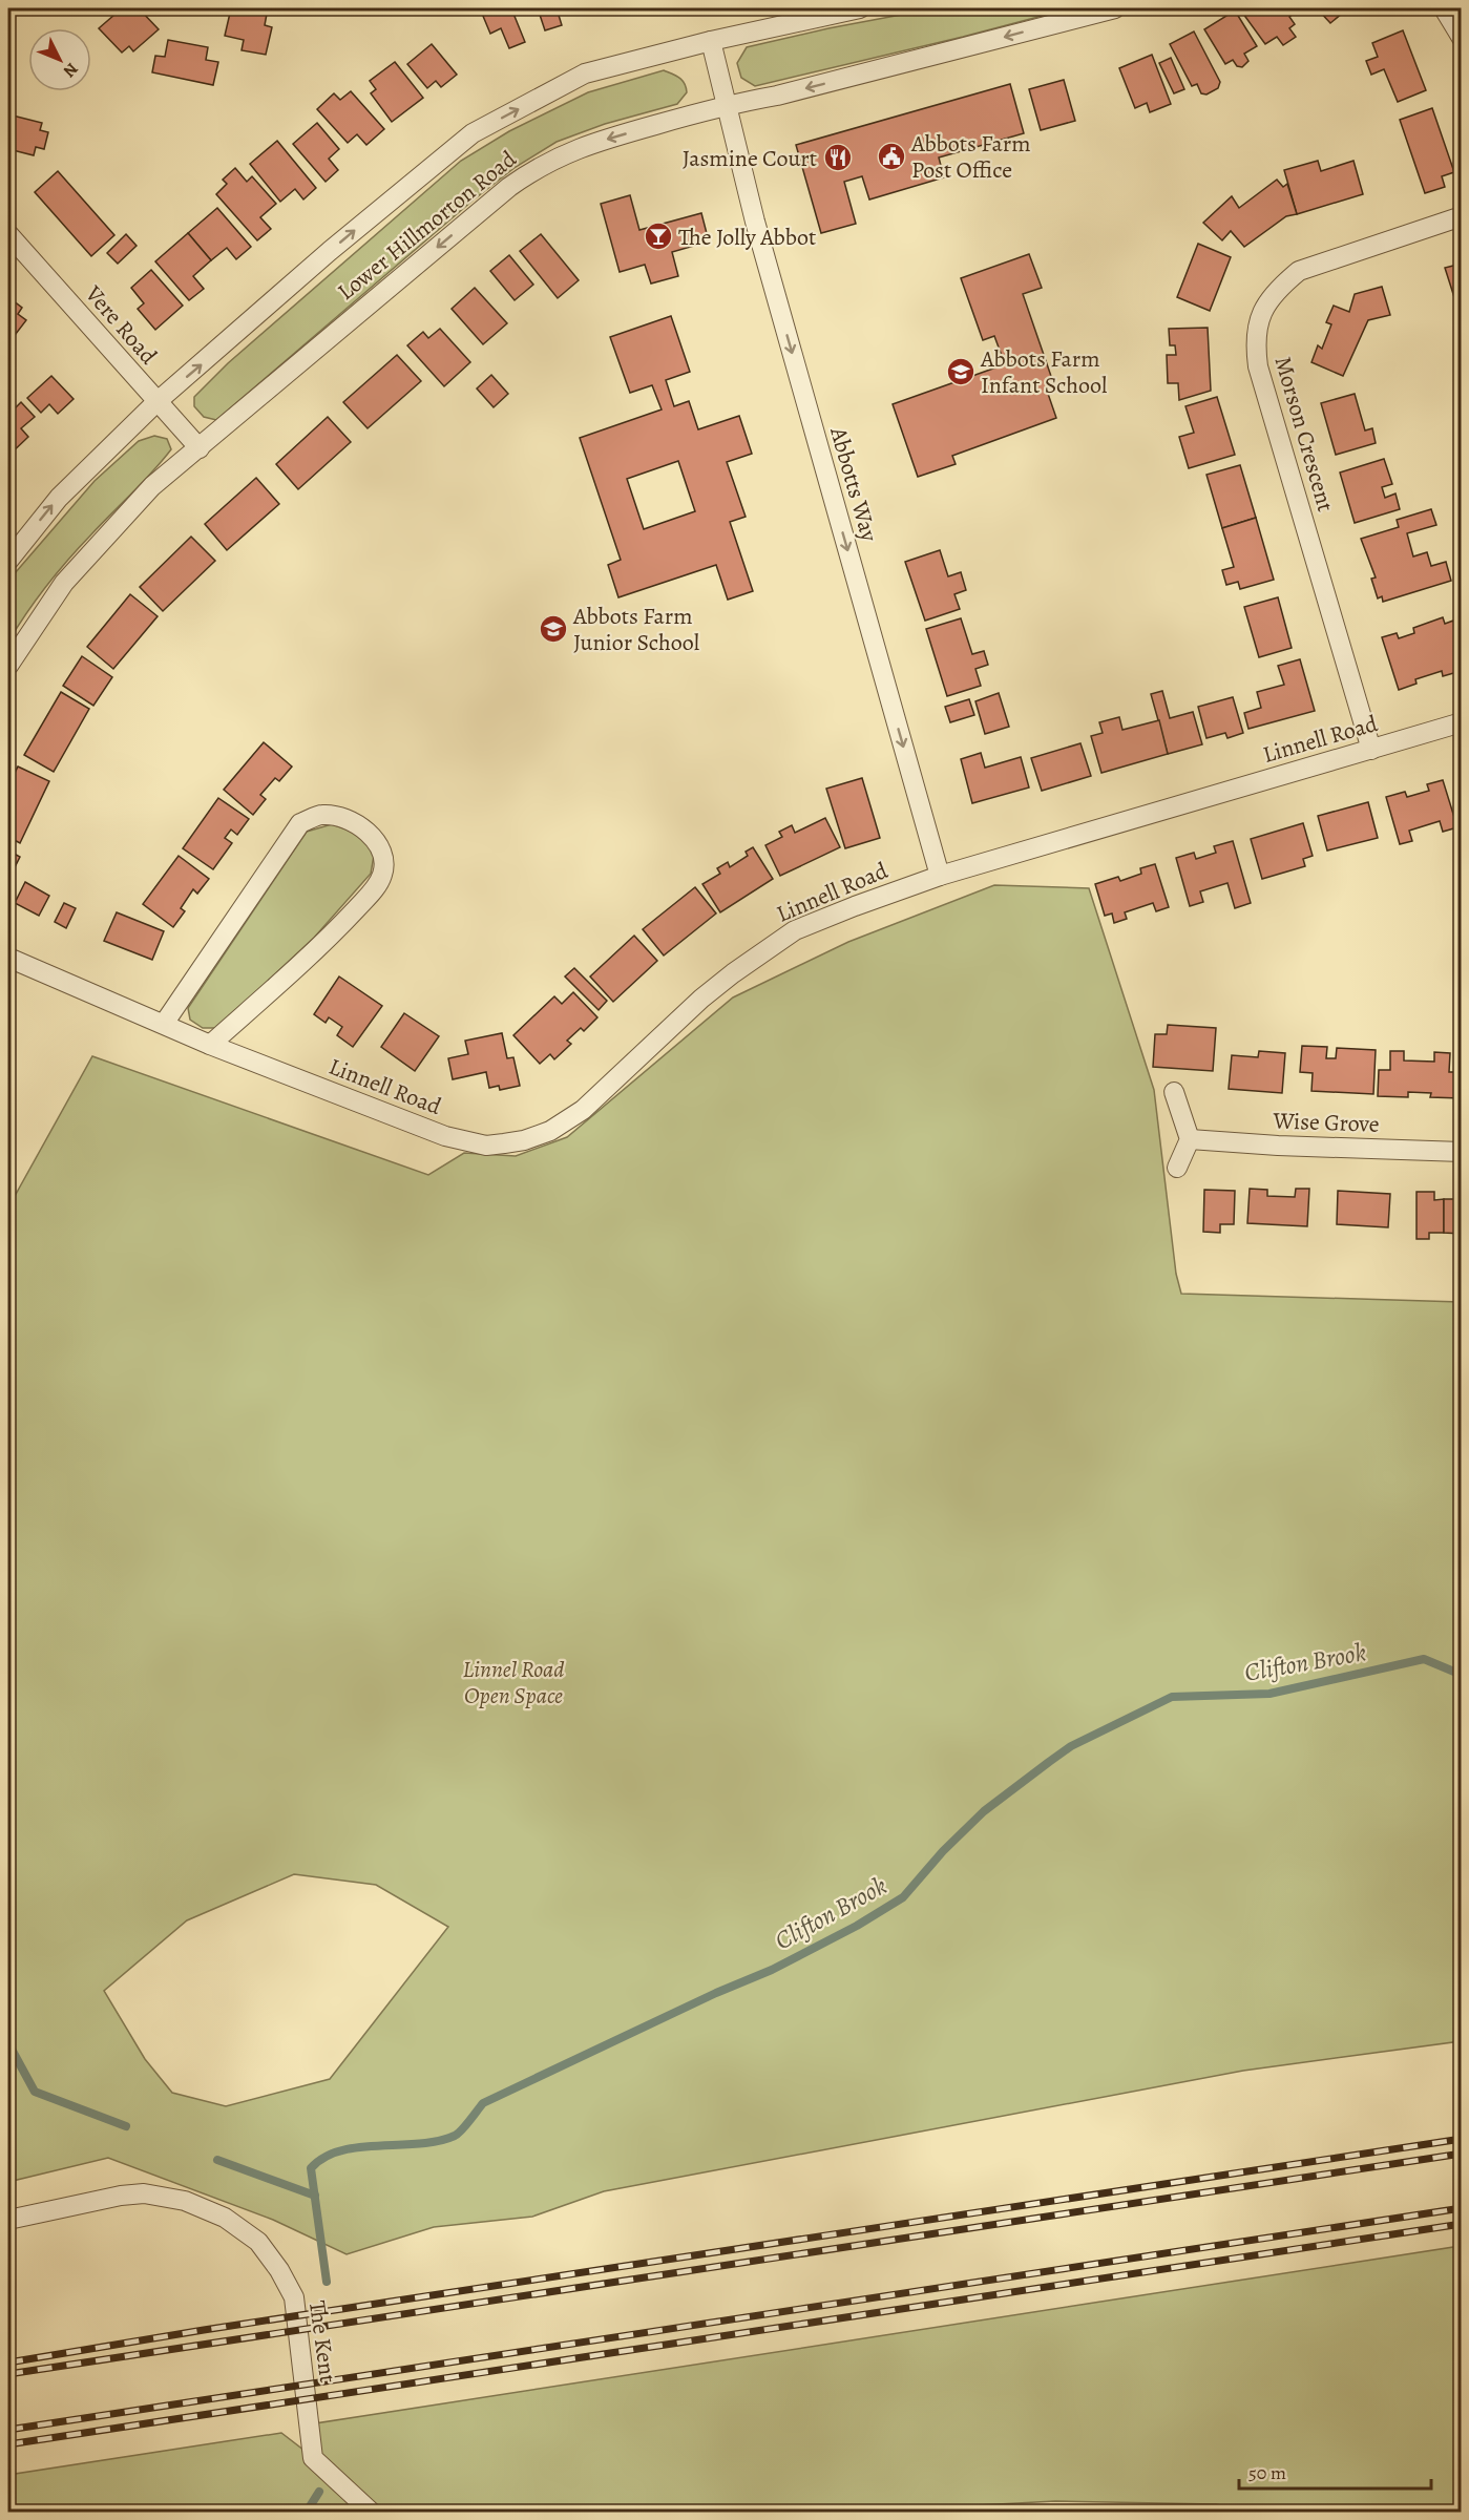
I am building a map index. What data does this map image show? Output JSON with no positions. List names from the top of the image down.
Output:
{
  "streets": {
    "street": [
      "Lower Hillmorton Road",
      "Vere Road",
      "Morson Crescent",
      "Abbotts Way",
      "Linnell Road",
      "Wise Grove",
      "The Kent"
    ]
  },
  "crossings": [
    ["Lower Hillmorton Road", "Vere Road"],
    ["Lower Hillmorton Road", "Abbotts Way"],
    ["Morson Crescent", "Linnell Road"],
    ["Abbotts Way", "Linnell Road"]
  ],
  "one_way": ["Abbotts Way"],
  "water": ["Clifton Brook"],
  "parks": ["Linnel Road Open Space"],
  "places": {
    "public building": ["Abbots Farm Post Office"],
    "restaurant": ["Jasmine Court"],
    "bar": ["The Jolly Abbot"],
    "school or university": ["Abbots Farm Infant School", "Abbots Farm Junior School"]
  },
  "scale_bar": "50 m",
  "north": "bottom right"
}
